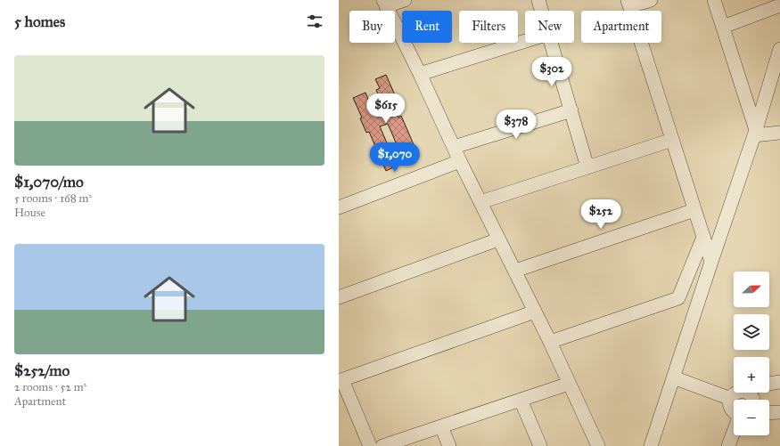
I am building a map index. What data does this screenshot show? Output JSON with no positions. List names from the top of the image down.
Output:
{
  "north": "right",
  "page": {
    "heading": "5 homes",
    "chip": [
      "Buy",
      "Rent",
      "Filters",
      "New",
      "Apartment"
    ],
    "list": [
      {
        "name": "$1,070/mo",
        "note": "5 rooms · 168 m² · House"
      },
      {
        "name": "$252/mo",
        "note": "2 rooms · 52 m² · Apartment"
      }
    ],
    "price": [
      "$302",
      "$615",
      "$378",
      "$1,070",
      "$252"
    ],
    "map_buttons": ["+", "−"]
  }
}
